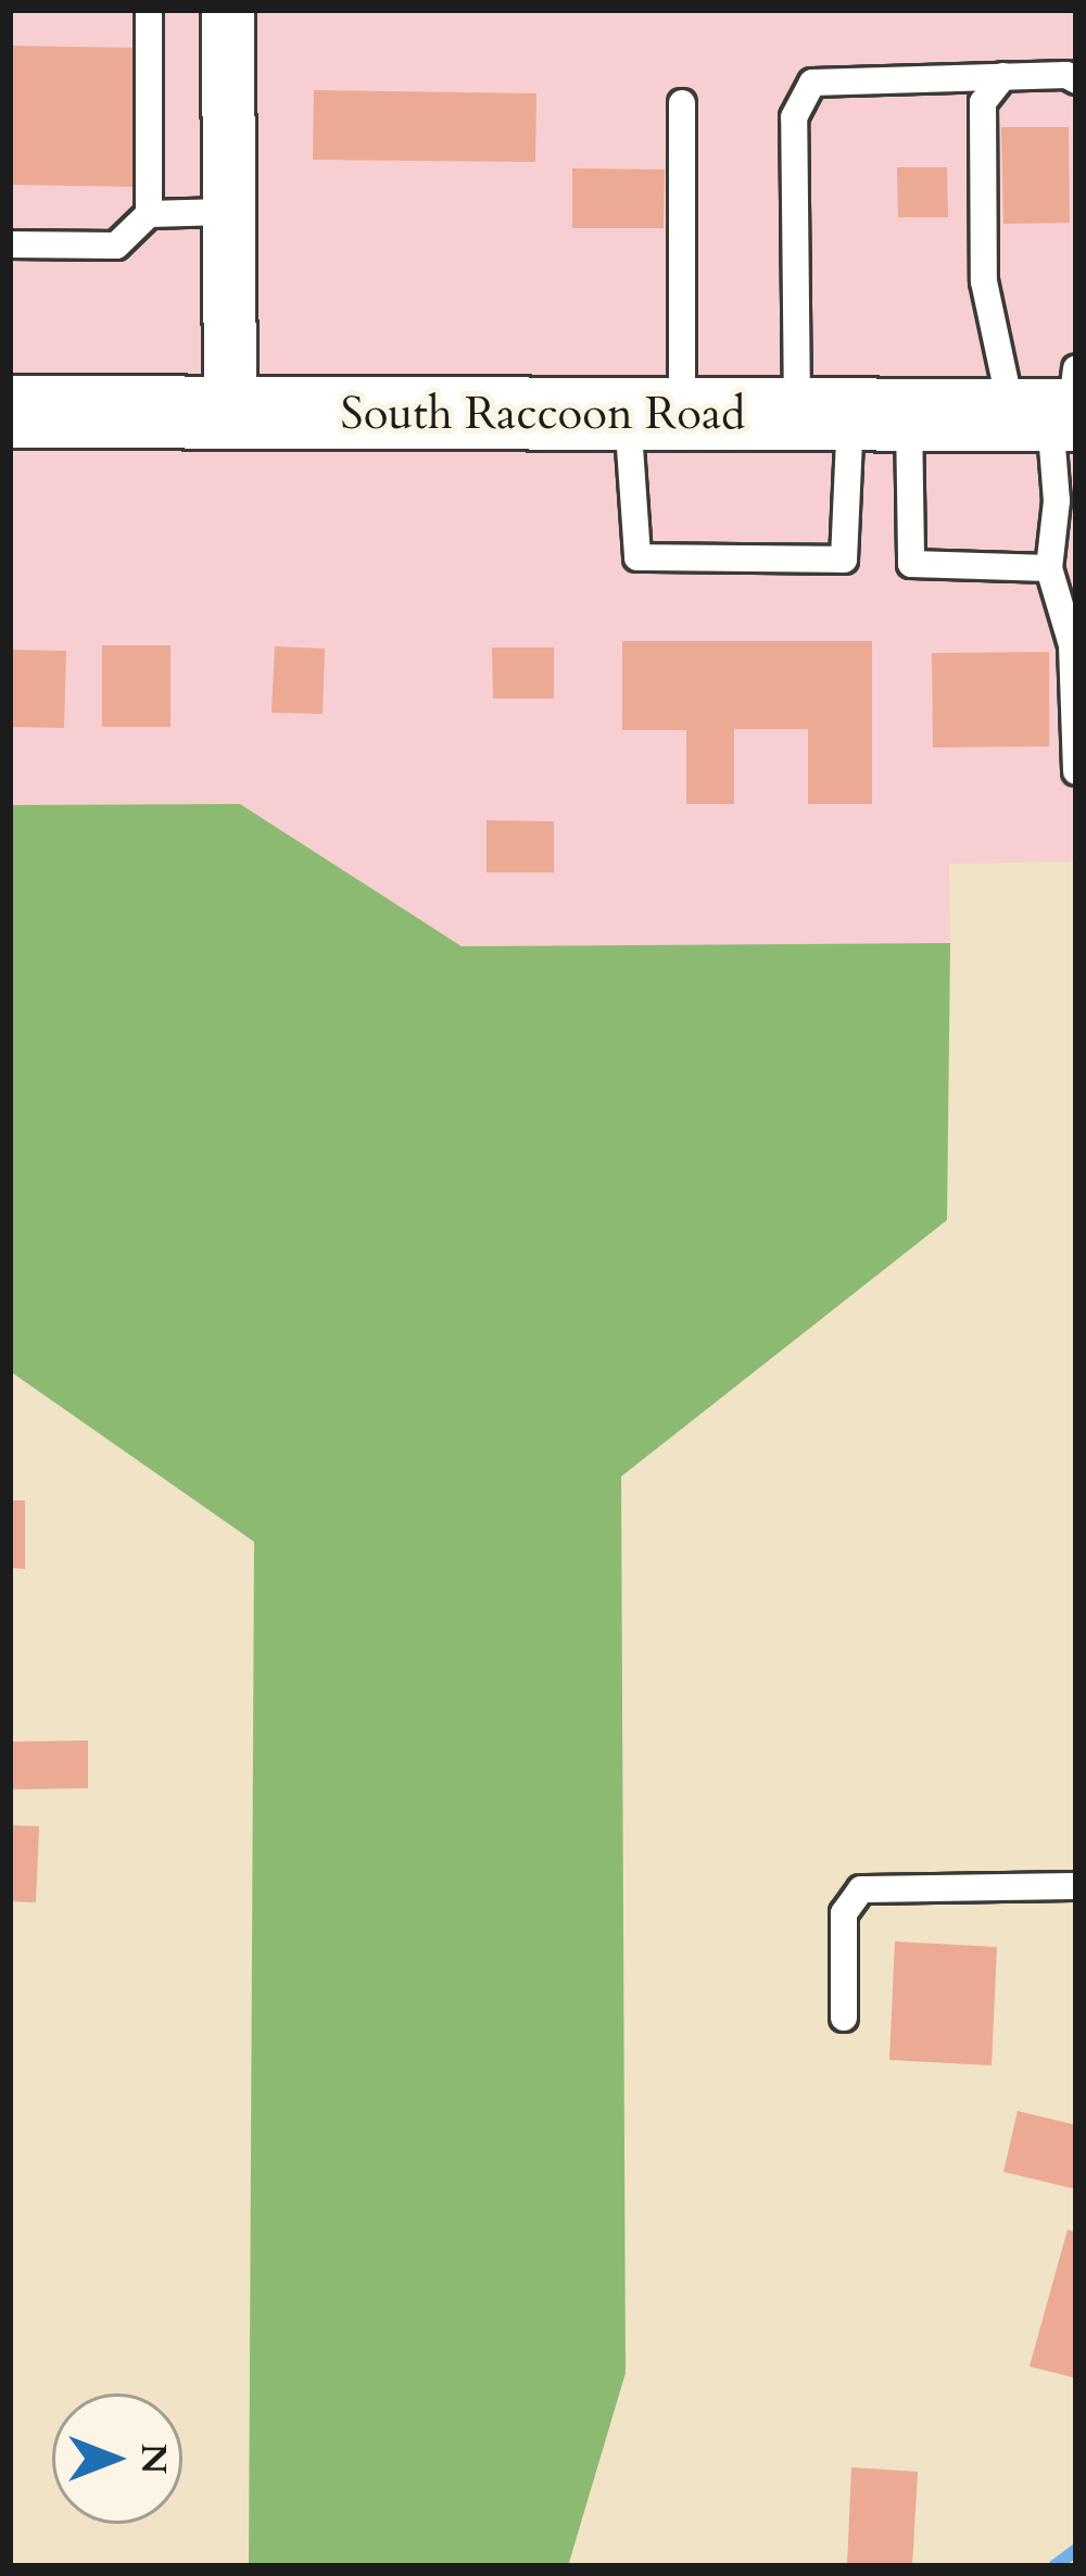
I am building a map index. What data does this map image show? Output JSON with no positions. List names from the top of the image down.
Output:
{
  "streets": {
    "street": ["South Raccoon Road"]
  },
  "north": "right"
}
